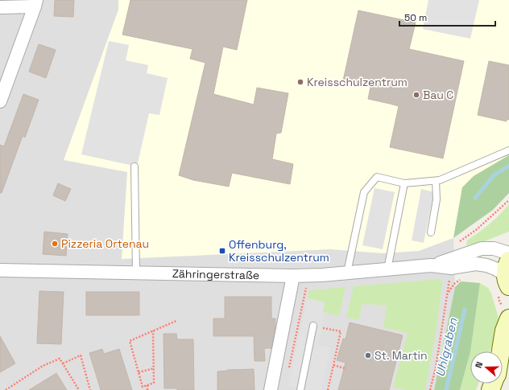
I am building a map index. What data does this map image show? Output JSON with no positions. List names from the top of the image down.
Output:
{
  "streets": {
    "street": ["Zähringerstraße"]
  },
  "water": ["Uhlgraben"],
  "places": {
    "other": [
      "Kreisschulzentrum",
      "Bau C",
      "Pizzeria Ortenau",
      "St. Martin"
    ],
    "transit": ["Offenburg, Kreisschulzentrum"]
  },
  "scale_bar": "50 m",
  "north": "left"
}
